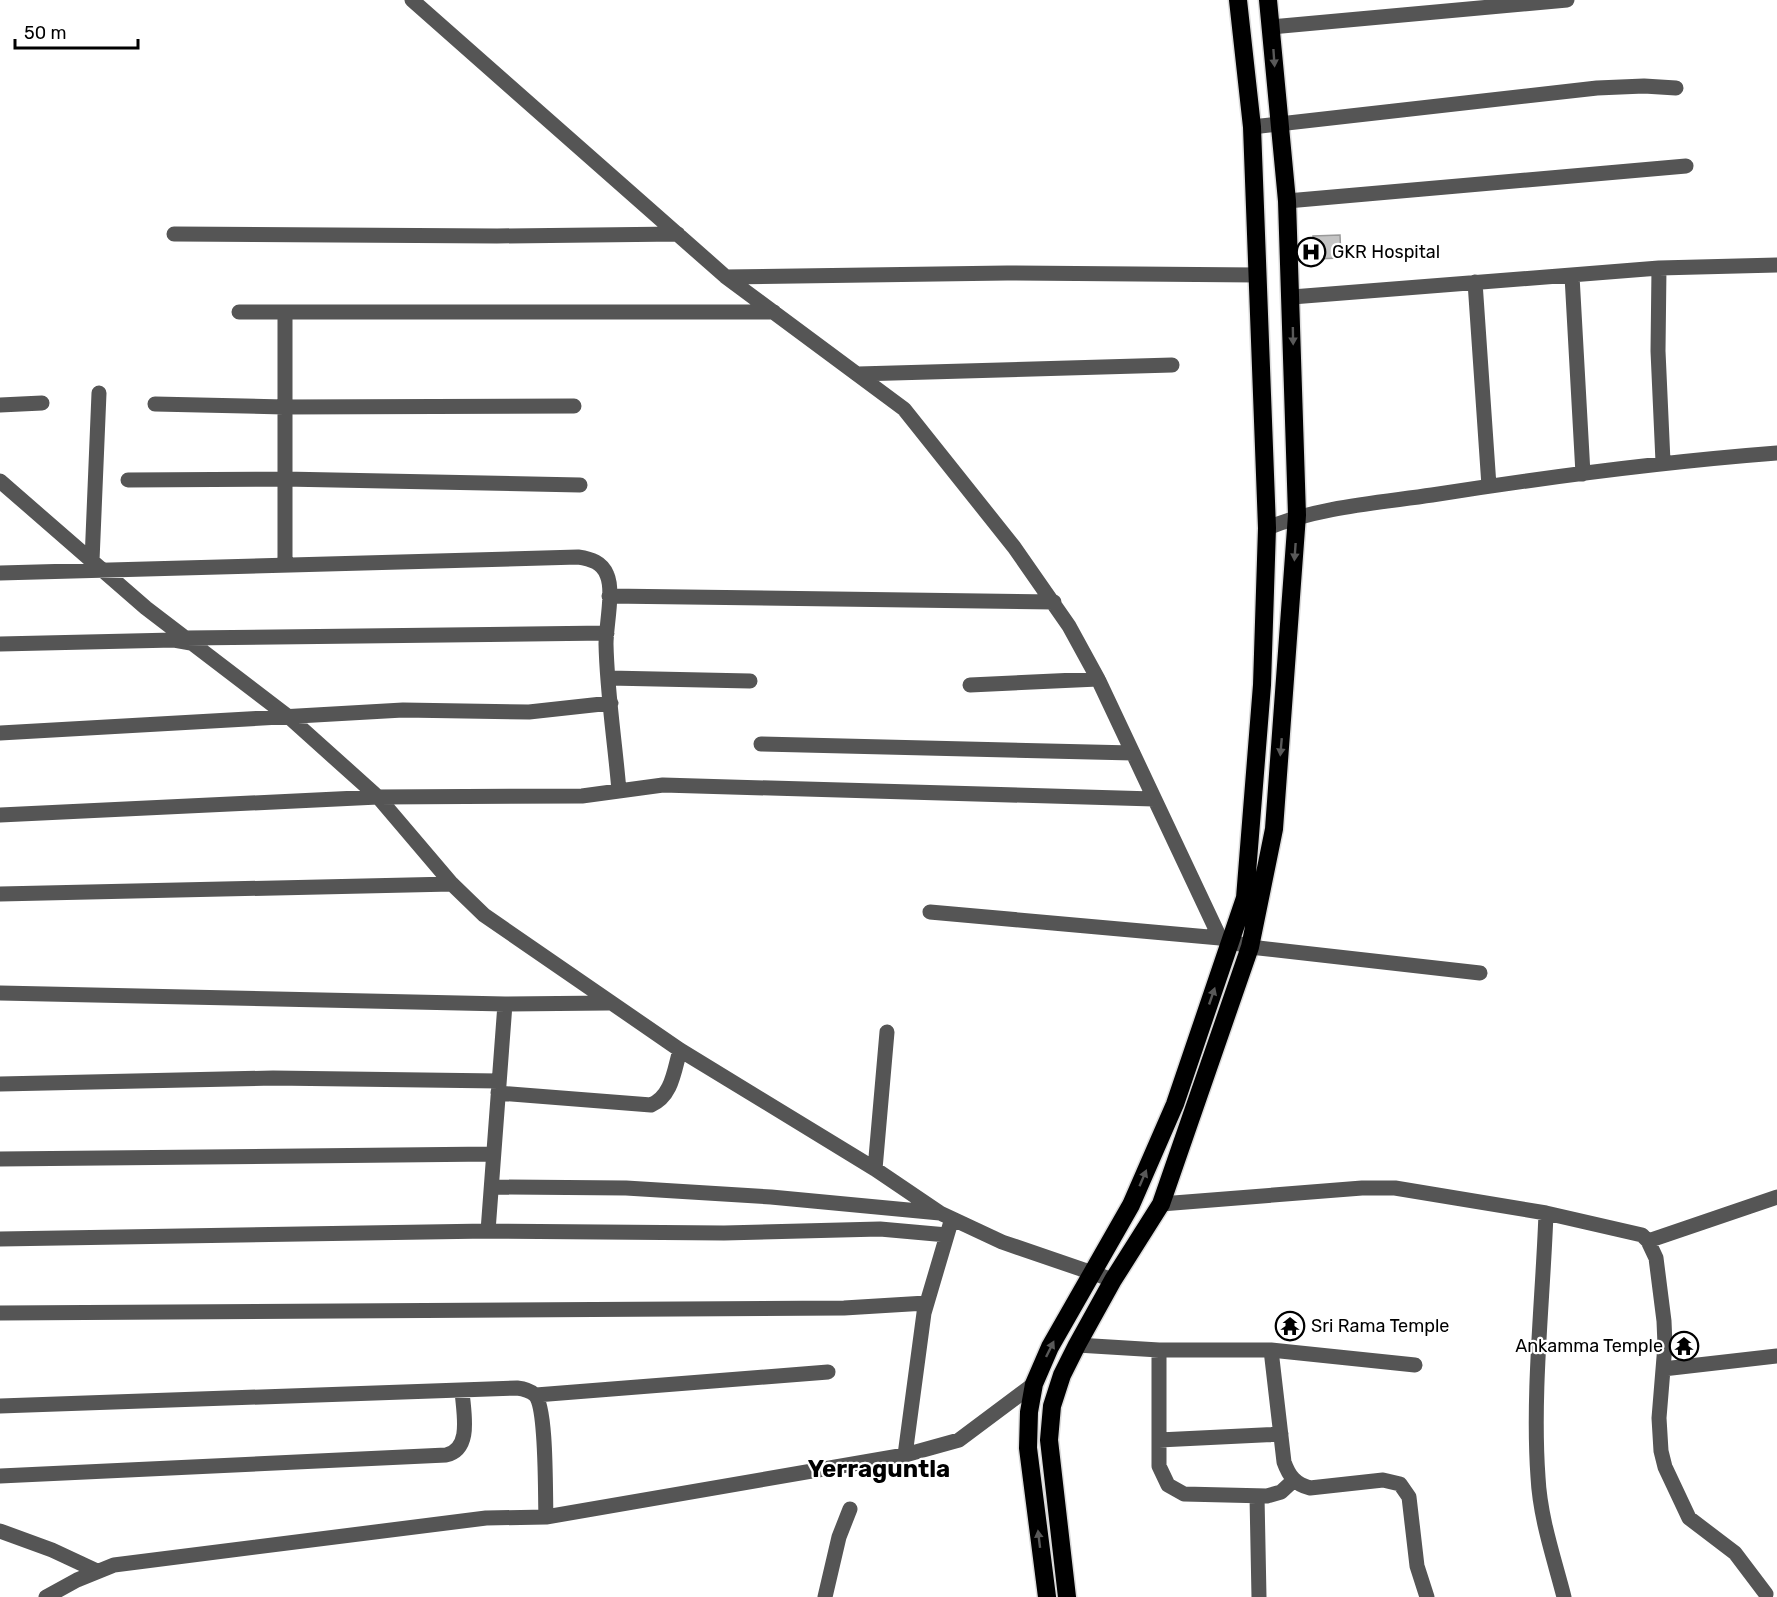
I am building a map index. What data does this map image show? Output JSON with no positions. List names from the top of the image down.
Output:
{
  "districts": ["Yerraguntla"],
  "places": {
    "hospital": ["GKR Hospital"],
    "temple": ["Sri Rama Temple", "Ankamma Temple"]
  },
  "scale_bar": "50 m"
}
